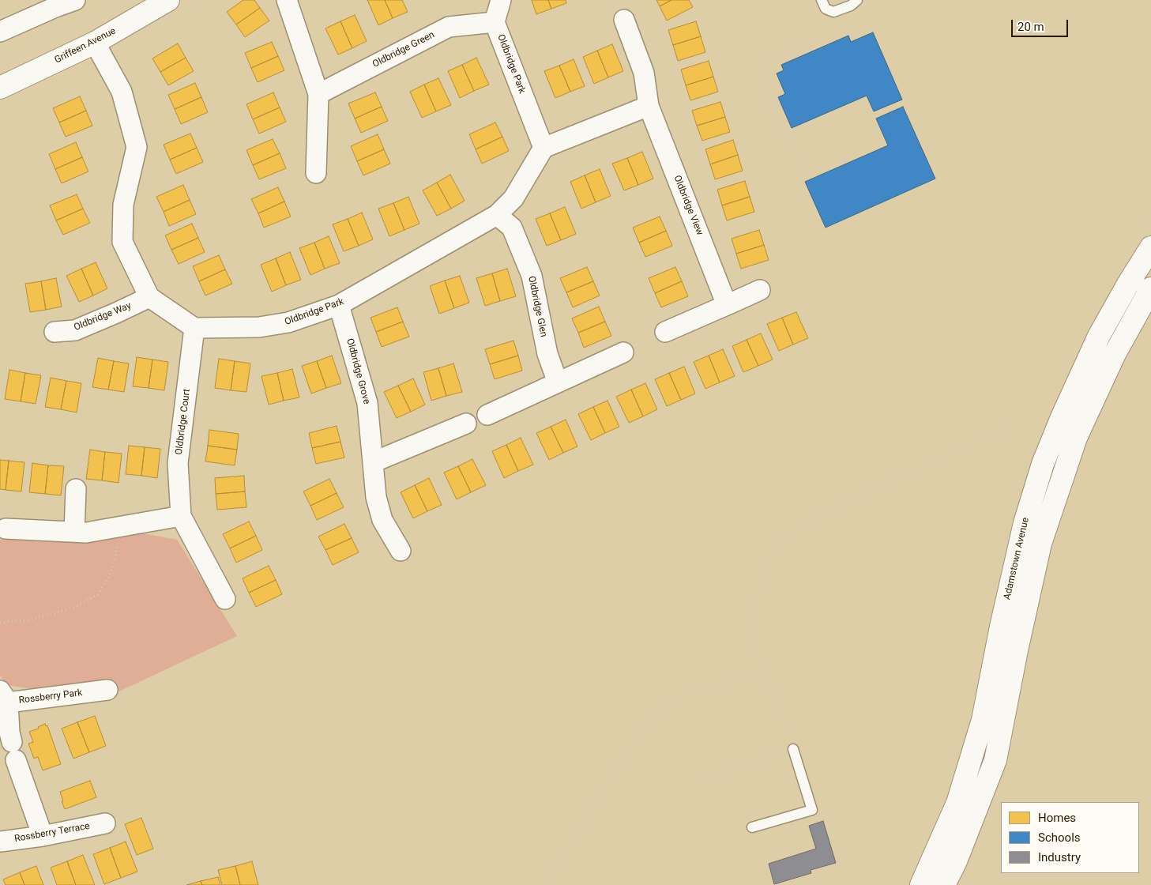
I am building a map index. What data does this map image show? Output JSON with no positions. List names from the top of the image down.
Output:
{
  "streets": {
    "street": [
      "Griffeen Avenue",
      "Oldbridge Green",
      "Oldbridge Park",
      "Oldbridge View",
      "Oldbridge Glen",
      "Oldbridge Way",
      "Oldbridge Grove",
      "Oldbridge Court",
      "Adamstown Avenue",
      "Rossberry Park",
      "Rossberry Terrace"
    ]
  },
  "crossings": [
    ["Oldbridge Green", "Oldbridge Park"],
    ["Oldbridge Park", "Oldbridge Glen"],
    ["Oldbridge Park", "Oldbridge Grove"],
    ["Oldbridge Park", "Oldbridge Court"]
  ],
  "legend": ["Homes", "Schools", "Industry"],
  "scale_bar": "20 m"
}
